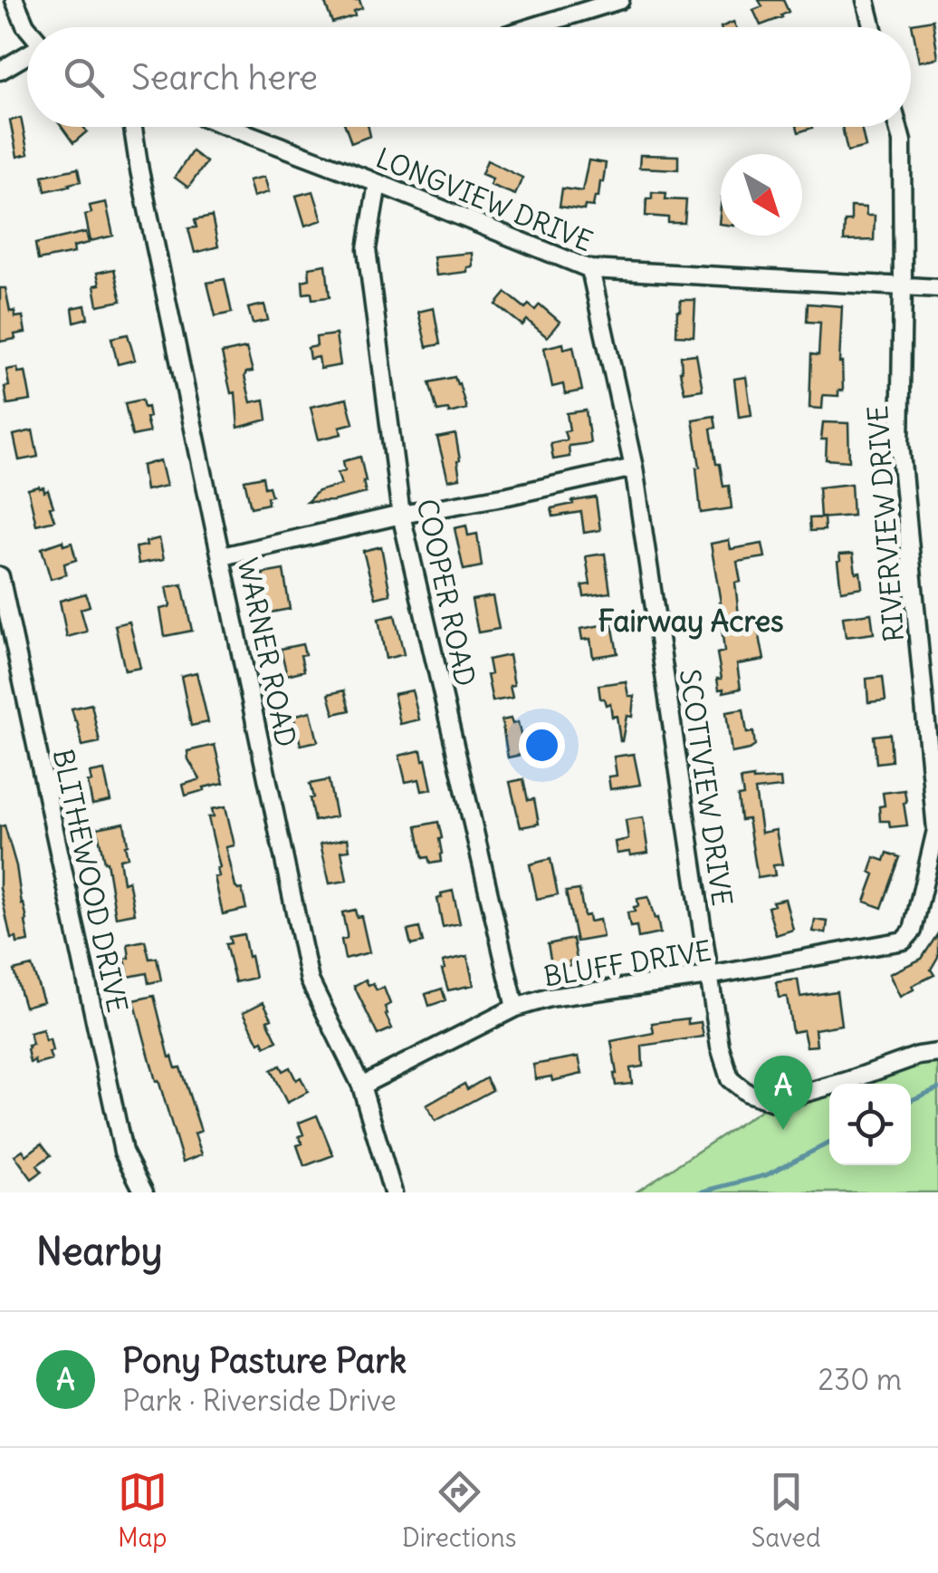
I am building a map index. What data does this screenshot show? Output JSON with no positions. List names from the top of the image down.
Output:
{
  "streets": {
    "street": [
      "LONGVIEW DRIVE",
      "RIVERVIEW DRIVE",
      "COOPER ROAD",
      "WARNER ROAD",
      "SCOTTVIEW DRIVE",
      "BLITHEWOOD DRIVE",
      "BLUFF DRIVE"
    ]
  },
  "crossings": [
    ["LONGVIEW DRIVE", "RIVERVIEW DRIVE"],
    ["LONGVIEW DRIVE", "COOPER ROAD"],
    ["LONGVIEW DRIVE", "SCOTTVIEW DRIVE"],
    ["RIVERVIEW DRIVE", "BLUFF DRIVE"],
    ["COOPER ROAD", "BLUFF DRIVE"],
    ["WARNER ROAD", "BLUFF DRIVE"],
    ["SCOTTVIEW DRIVE", "BLUFF DRIVE"]
  ],
  "districts": ["Fairway Acres"],
  "north": "bottom right",
  "page": {
    "search": "Search here",
    "pins": "A",
    "heading": "Nearby",
    "list": [
      {
        "mark": "A",
        "name": "Pony Pasture Park",
        "note": "Park · Riverside Drive",
        "value": "230 m"
      }
    ],
    "nav": ["Map", "Directions", "Saved"]
  }
}
